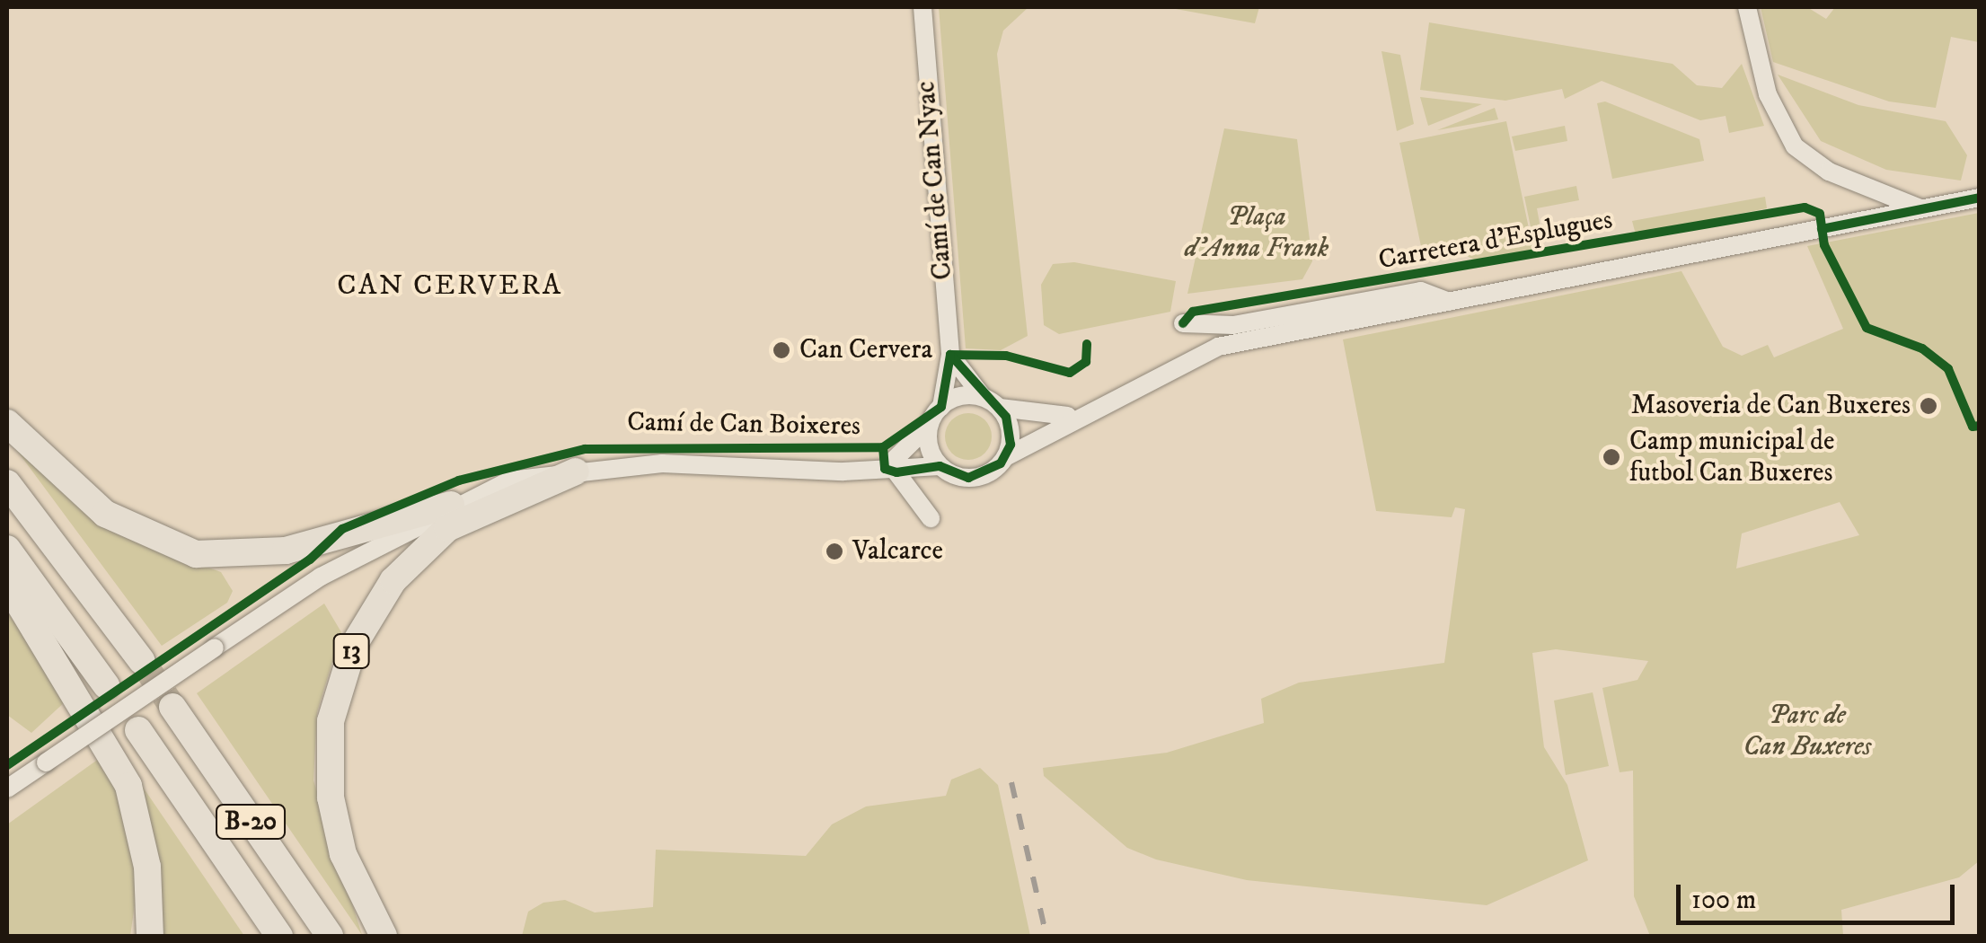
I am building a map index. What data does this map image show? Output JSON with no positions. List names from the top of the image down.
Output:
{
  "streets": {
    "highway": ["13", "B-20"],
    "street": ["Camí de Can Nyac", "Carretera d'Esplugues", "Camí de Can Boixeres"]
  },
  "crossings": [
    ["Camí de Can Nyac", "Carretera d'Esplugues"],
    ["Camí de Can Nyac", "Camí de Can Boixeres"],
    ["Carretera d'Esplugues", "Camí de Can Boixeres"],
    ["Camí de Can Boixeres", "13"]
  ],
  "districts": ["CAN CERVERA"],
  "parks": ["Plaça d'Anna Frank", "Parc de Can Buxeres"],
  "places": [
    "Can Cervera",
    "Masoveria de Can Buxeres",
    "Camp municipal de futbol Can Buxeres",
    "Valcarce"
  ],
  "scale_bar": "100 m"
}
